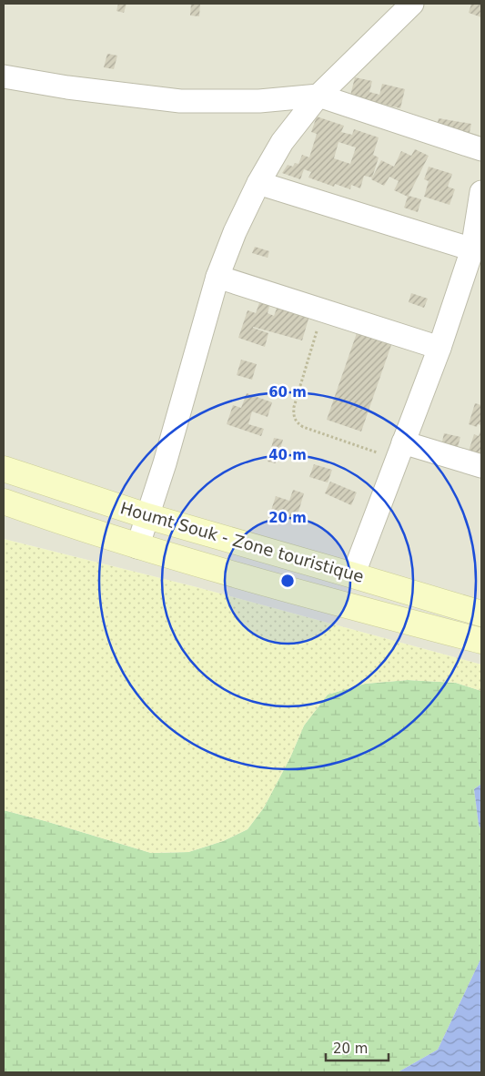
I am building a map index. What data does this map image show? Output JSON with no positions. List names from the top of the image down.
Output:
{
  "streets": {
    "main road": ["Houmt Souk - Zone touristique"]
  },
  "scale_bar": "20 m",
  "rings": ["60 m", "40 m", "20 m"]
}
